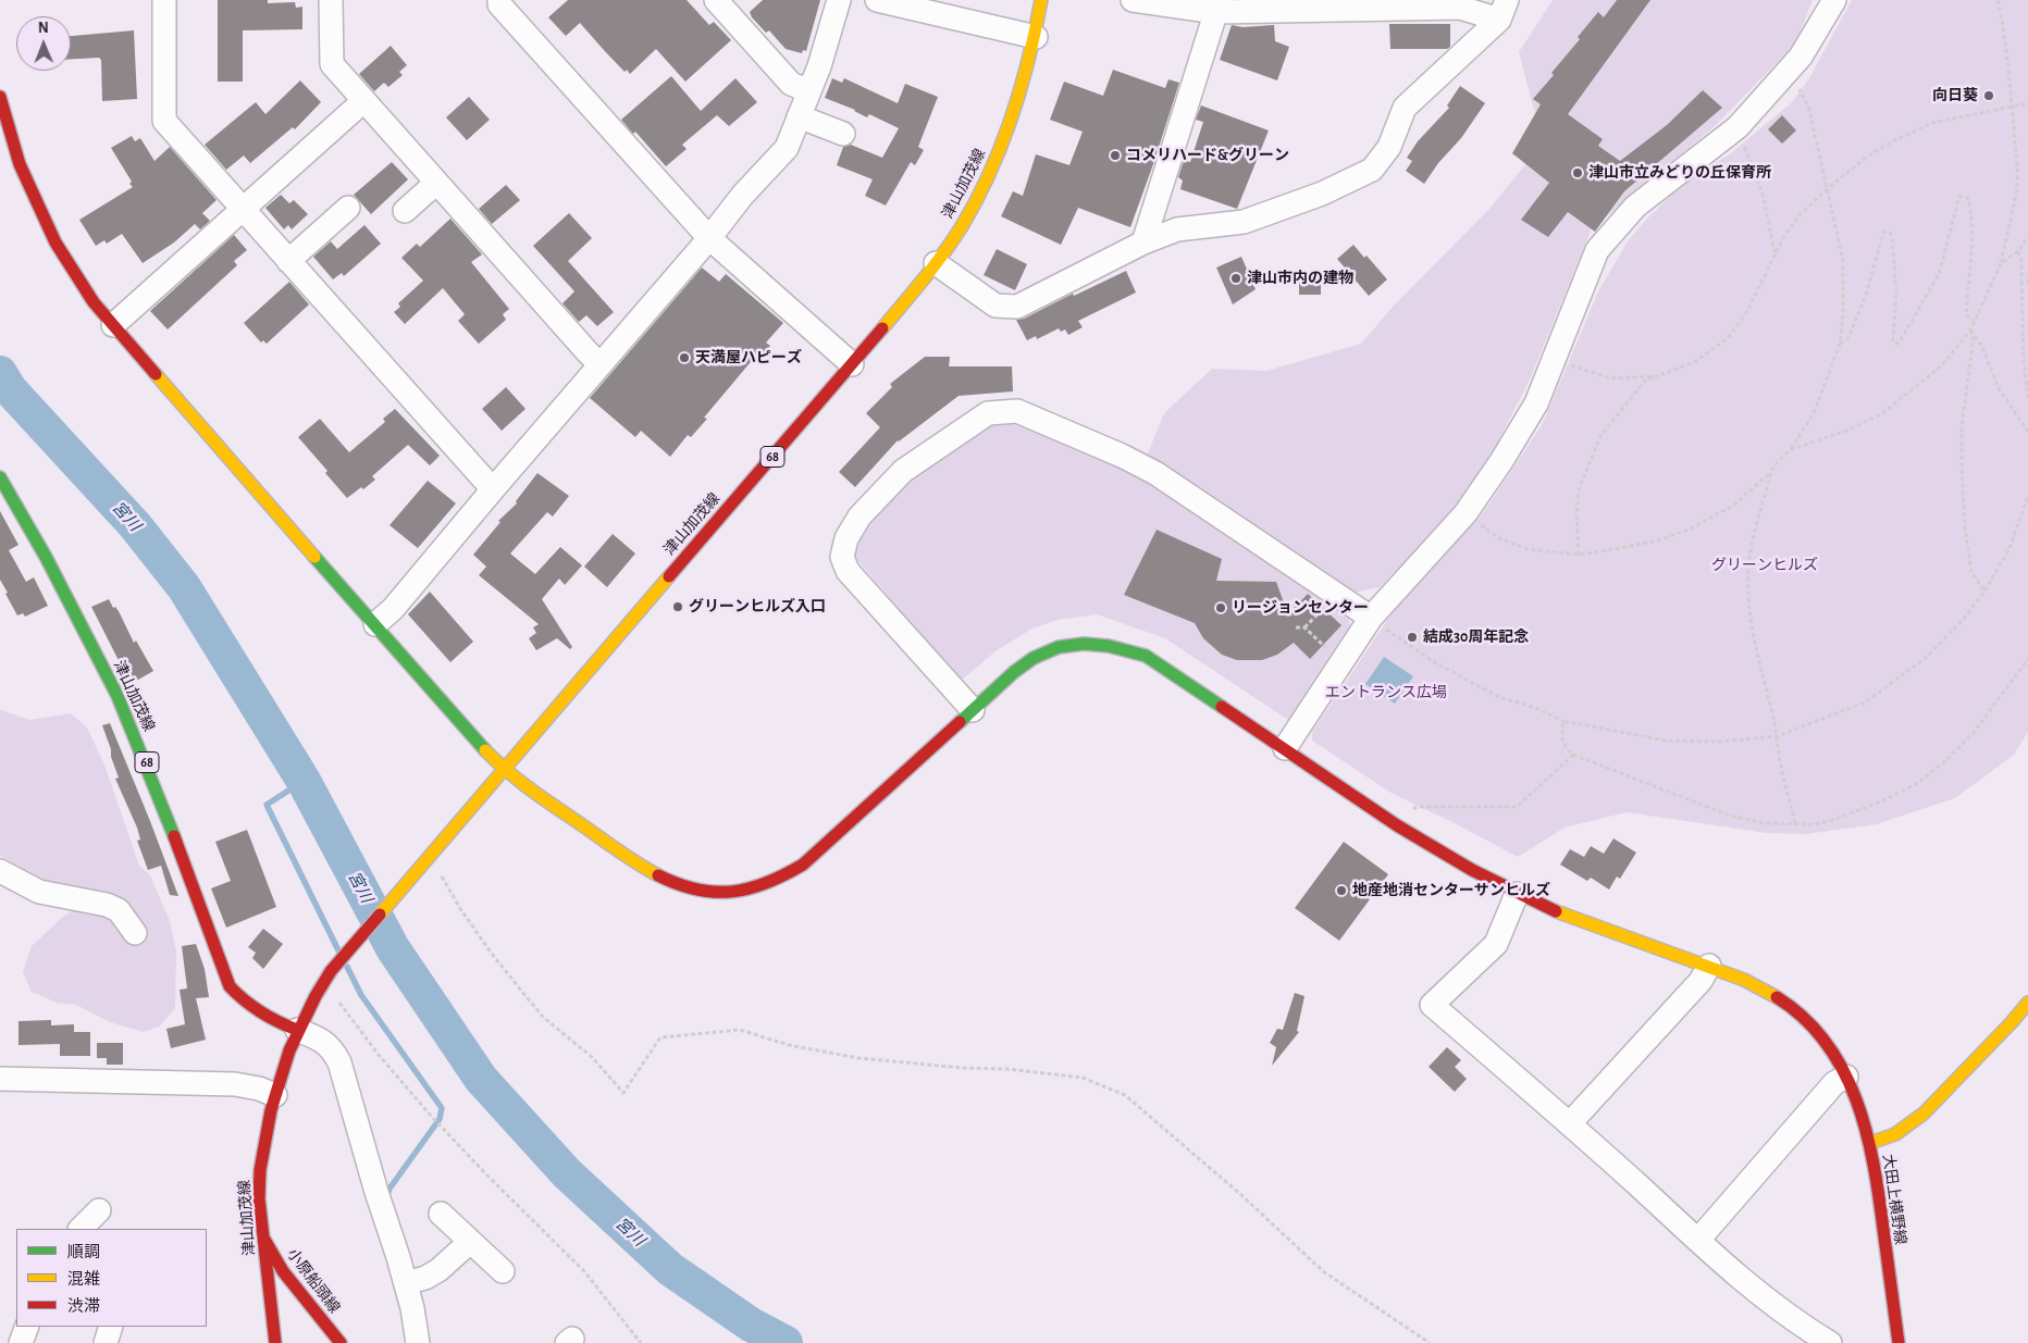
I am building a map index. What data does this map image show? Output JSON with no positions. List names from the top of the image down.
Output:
{
  "streets": {
    "main road": [
      "津山加茂線",
      "68",
      "大田上横野線",
      "小原船頭線"
    ]
  },
  "crossings": [
    ["津山加茂線", "小原船頭線"]
  ],
  "water": ["宮川"],
  "parks": ["グリーンヒルズ", "エントランス広場"],
  "places": [
    "向日葵",
    "コメリハード&グリーン",
    "津山市立みどりの丘保育所",
    "津山市内の建物",
    "天満屋ハピーズ",
    "グリーンヒルズ入口",
    "リージョンセンター",
    "結成30周年記念",
    "地産地消センターサンヒルズ"
  ],
  "legend": ["順調", "混雑", "渋滞"],
  "north": "top"
}
